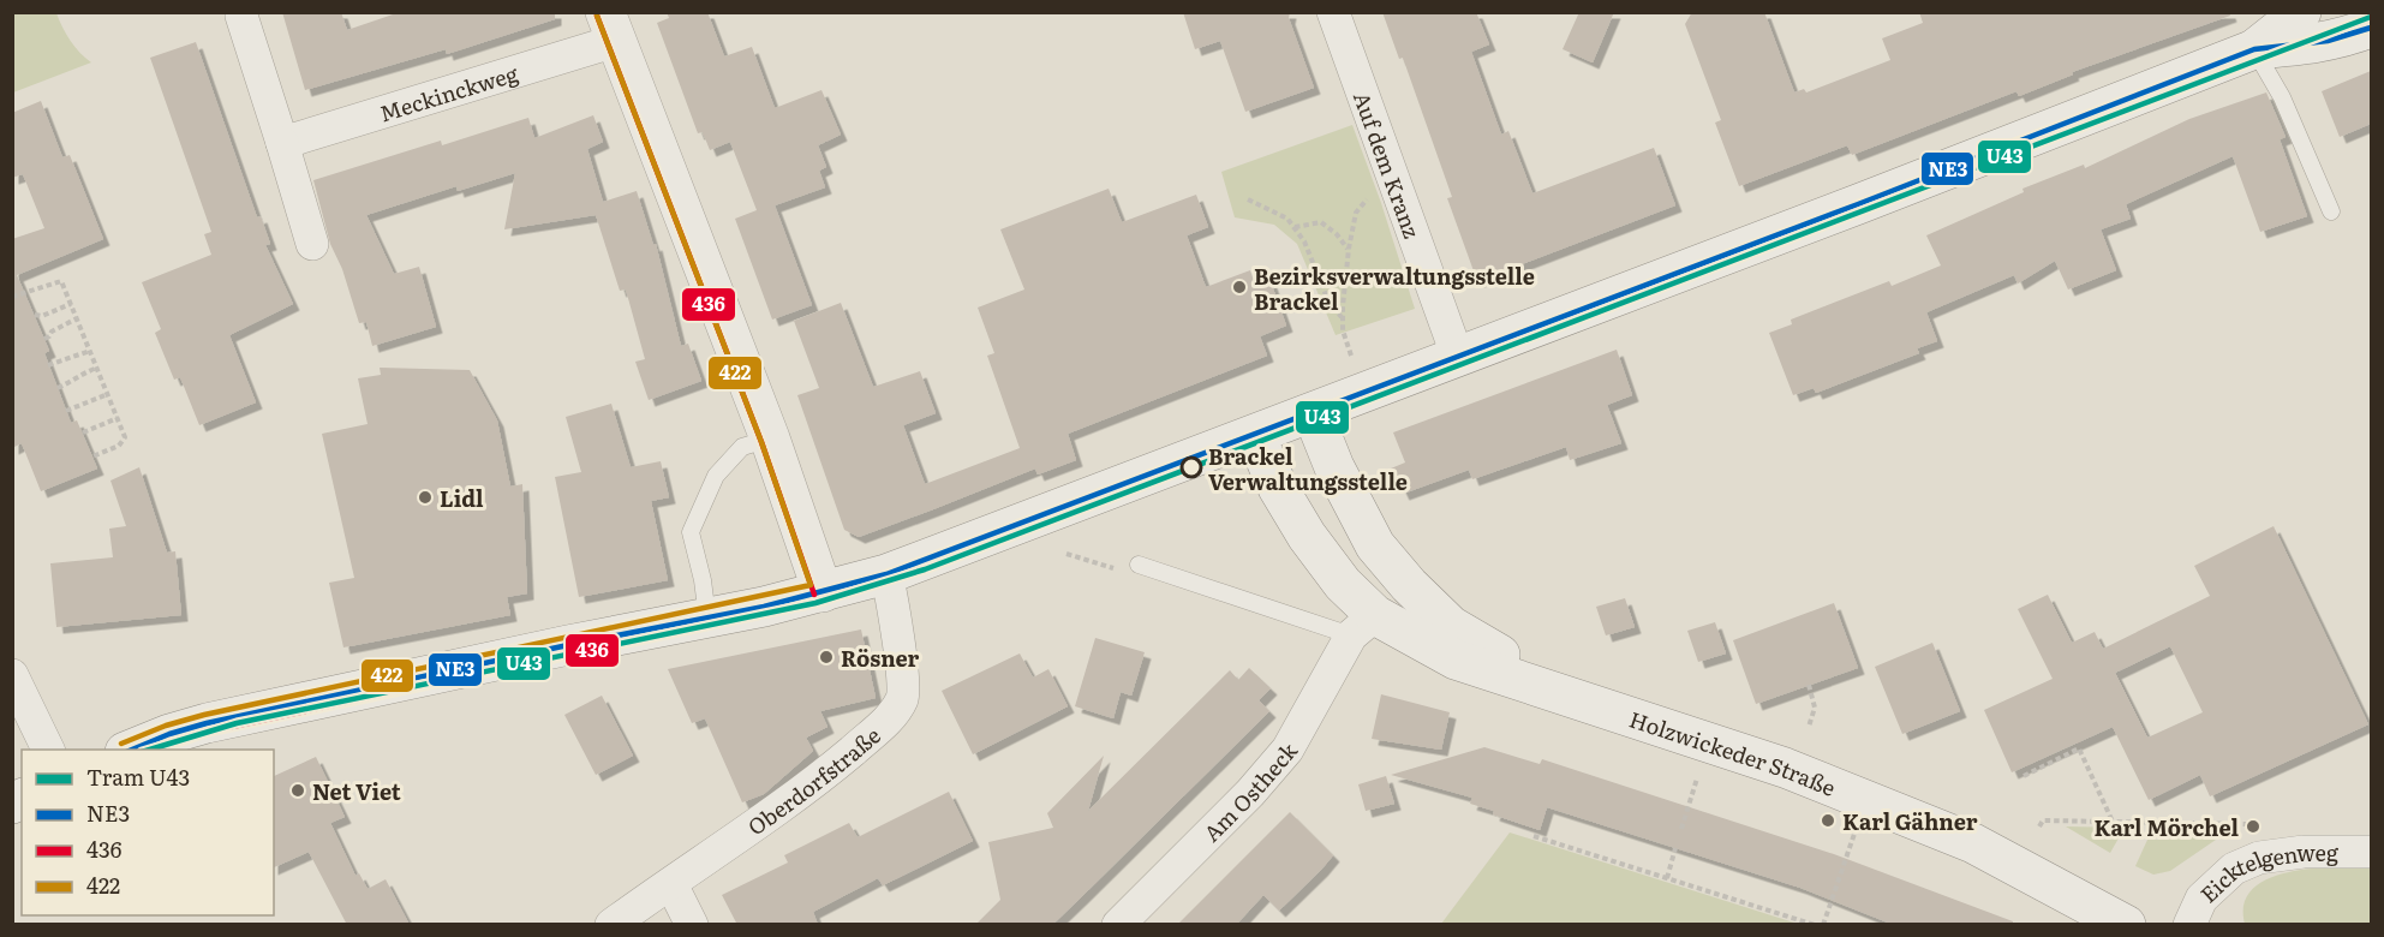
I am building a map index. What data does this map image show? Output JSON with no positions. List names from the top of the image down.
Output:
{
  "streets": {
    "main road": ["Holzwickeder Straße"],
    "street": [
      "Meckinckweg",
      "Auf dem Kranz",
      "Oberdorfstraße",
      "Am Ostheck",
      "Eicktelgenweg"
    ]
  },
  "crossings": [
    ["Holzwickeder Straße", "Am Ostheck"]
  ],
  "places": [
    "Bezirksverwaltungsstelle Brackel",
    "Brackel Verwaltungsstelle",
    "Lidl",
    "Rösner",
    "Net Viet",
    "Karl Gähner",
    "Karl Mörchel"
  ],
  "lines": [
    "transit line 436",
    "transit line 422",
    "tram line U43",
    "transit line NE3"
  ],
  "legend": [
    "Tram U43",
    "NE3",
    "436",
    "422"
  ]
}
